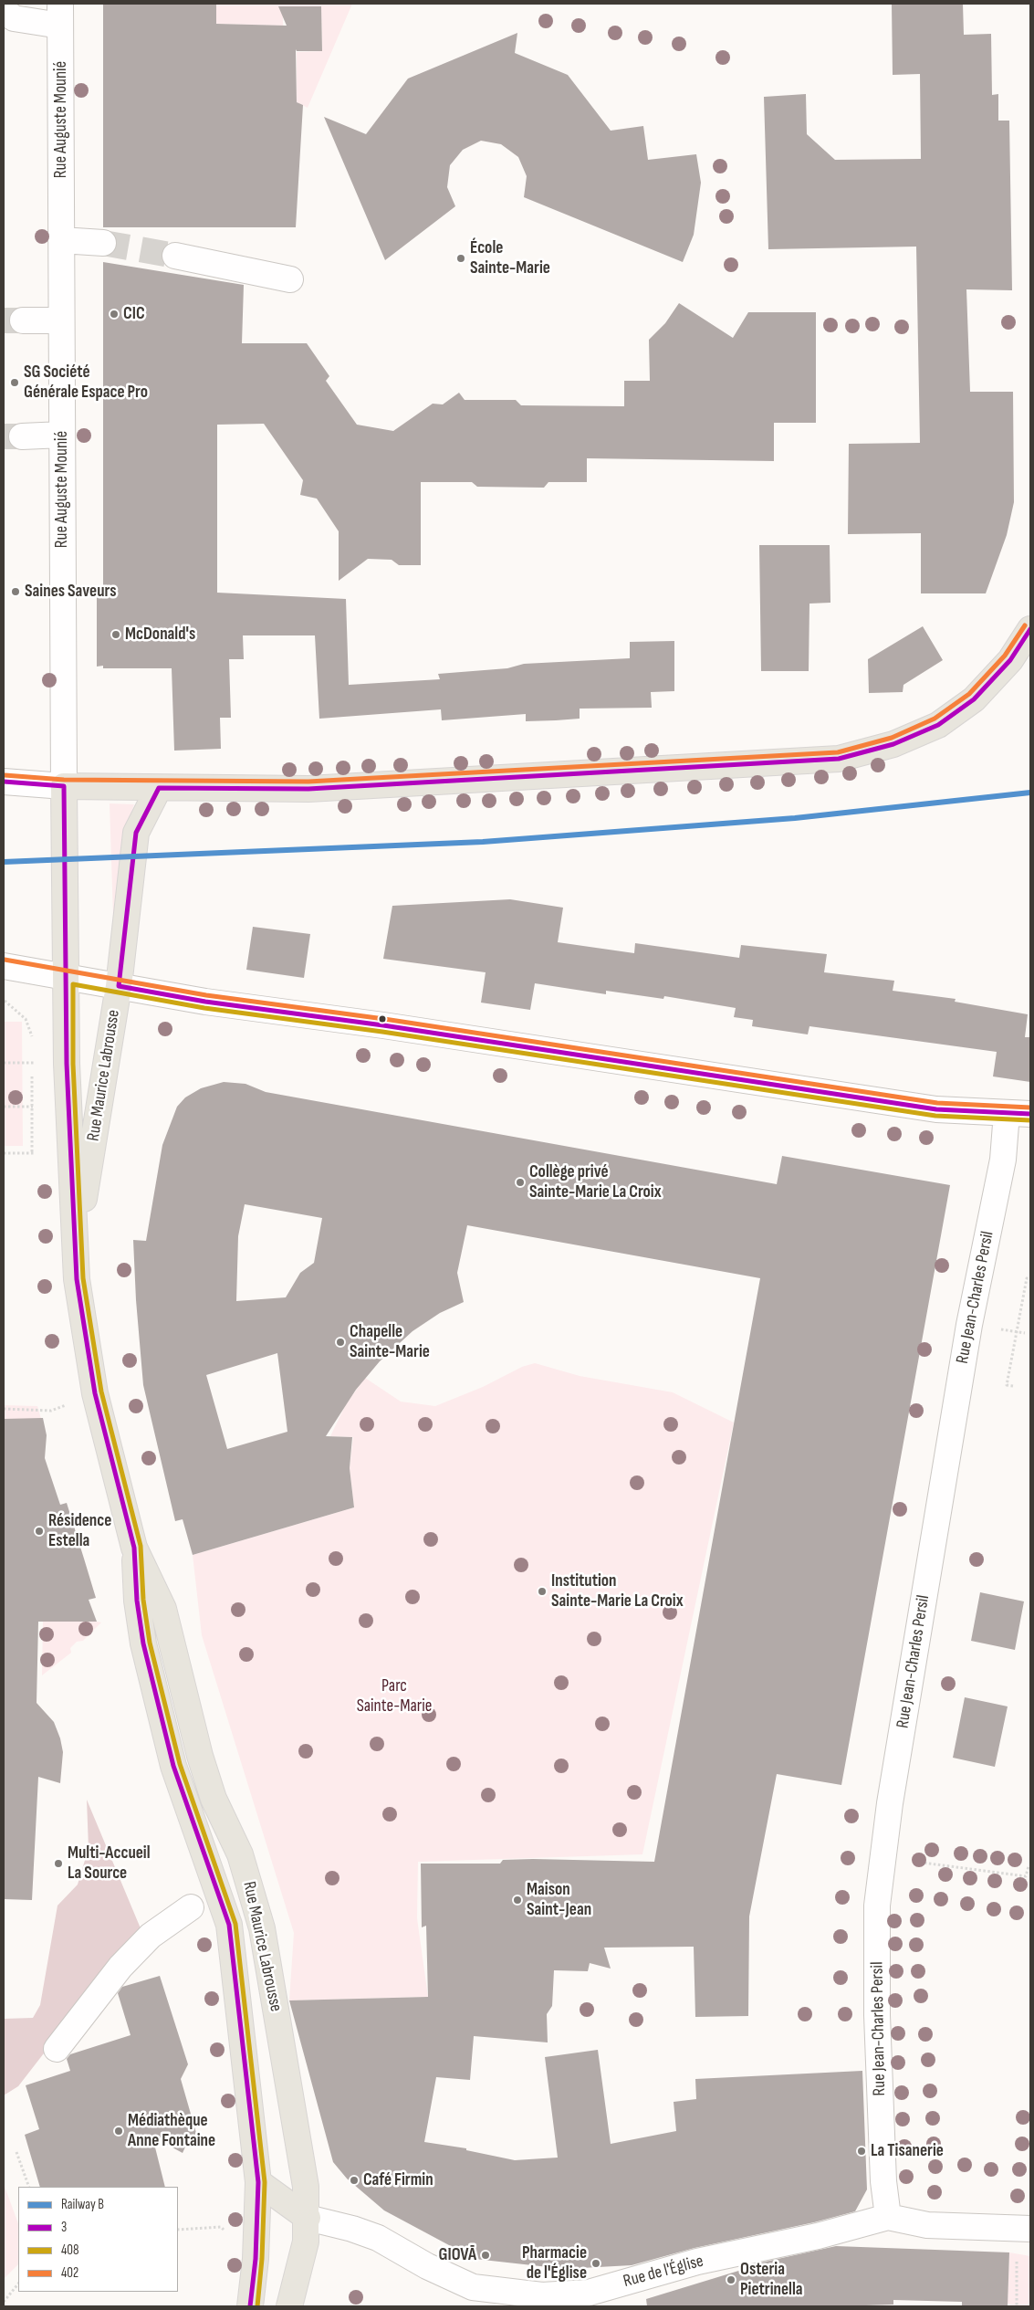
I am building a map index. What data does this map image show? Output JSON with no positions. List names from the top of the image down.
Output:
{
  "streets": {
    "main road": ["Rue Auguste Mounié", "Rue Maurice Labrousse"],
    "street": ["Rue Jean-Charles Persil", "Rue de l'Église"]
  },
  "crossings": [
    ["Rue Auguste Mounié", "Rue Maurice Labrousse"],
    ["Rue Maurice Labrousse", "Rue de l'Église"],
    ["Rue Jean-Charles Persil", "Rue de l'Église"]
  ],
  "parks": ["Parc Sainte-Marie"],
  "places": [
    "École Sainte-Marie",
    "CIC",
    "SG Société Générale Espace Pro",
    "Saines Saveurs",
    "McDonald's",
    "Collège privé Sainte-Marie La Croix",
    "Chapelle Sainte-Marie",
    "Résidence Estella",
    "Institution Sainte-Marie La Croix",
    "Multi-Accueil La Source",
    "Maison Saint-Jean",
    "Médiathèque Anne Fontaine",
    "La Tisanerie",
    "Café Firmin",
    "GIOVĀ",
    "Pharmacie de l'Église",
    "Osteria Pietrinella"
  ],
  "lines": [
    "transit line 402",
    "transit line 3",
    "rail line B",
    "transit line 408"
  ],
  "legend": [
    "Railway B",
    "3",
    "408",
    "402"
  ]
}
